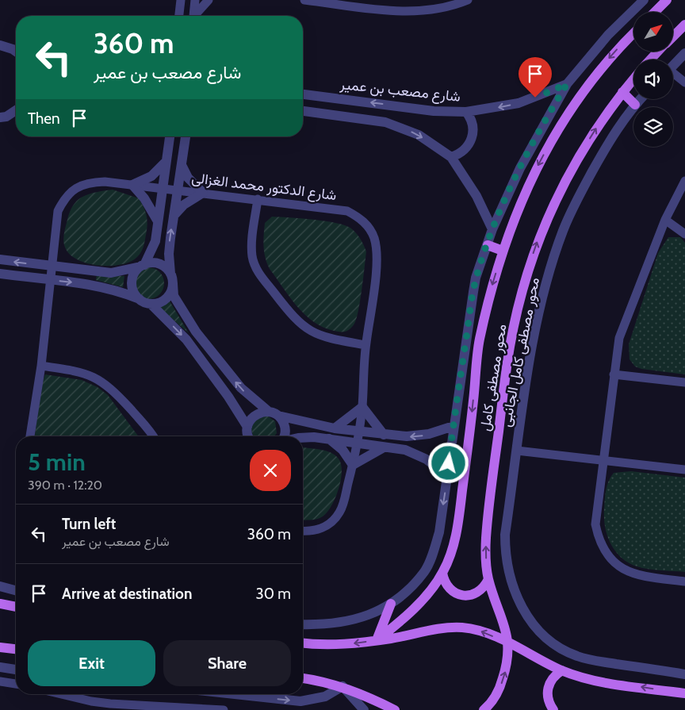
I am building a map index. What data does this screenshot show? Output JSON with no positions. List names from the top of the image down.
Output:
{
  "streets": {
    "main road": ["محور مصطفى كامل"],
    "street": ["شارع مصعب بن عمير", "شارع الدكتور محمد الغزالى", "محور مصطفى كامل الجانبى"]
  },
  "north": "top right",
  "page": {
    "turn": ["360 m", "شارع مصعب بن عمير"],
    "then": "Then",
    "heading": ["5 min", "390 m · 12:20"],
    "list": [
      {
        "name": "Turn left",
        "note": "شارع مصعب بن عمير",
        "value": "360 m"
      },
      {
        "name": "Arrive at destination",
        "value": "30 m"
      }
    ],
    "buttons": ["Exit", "Share"]
  }
}
